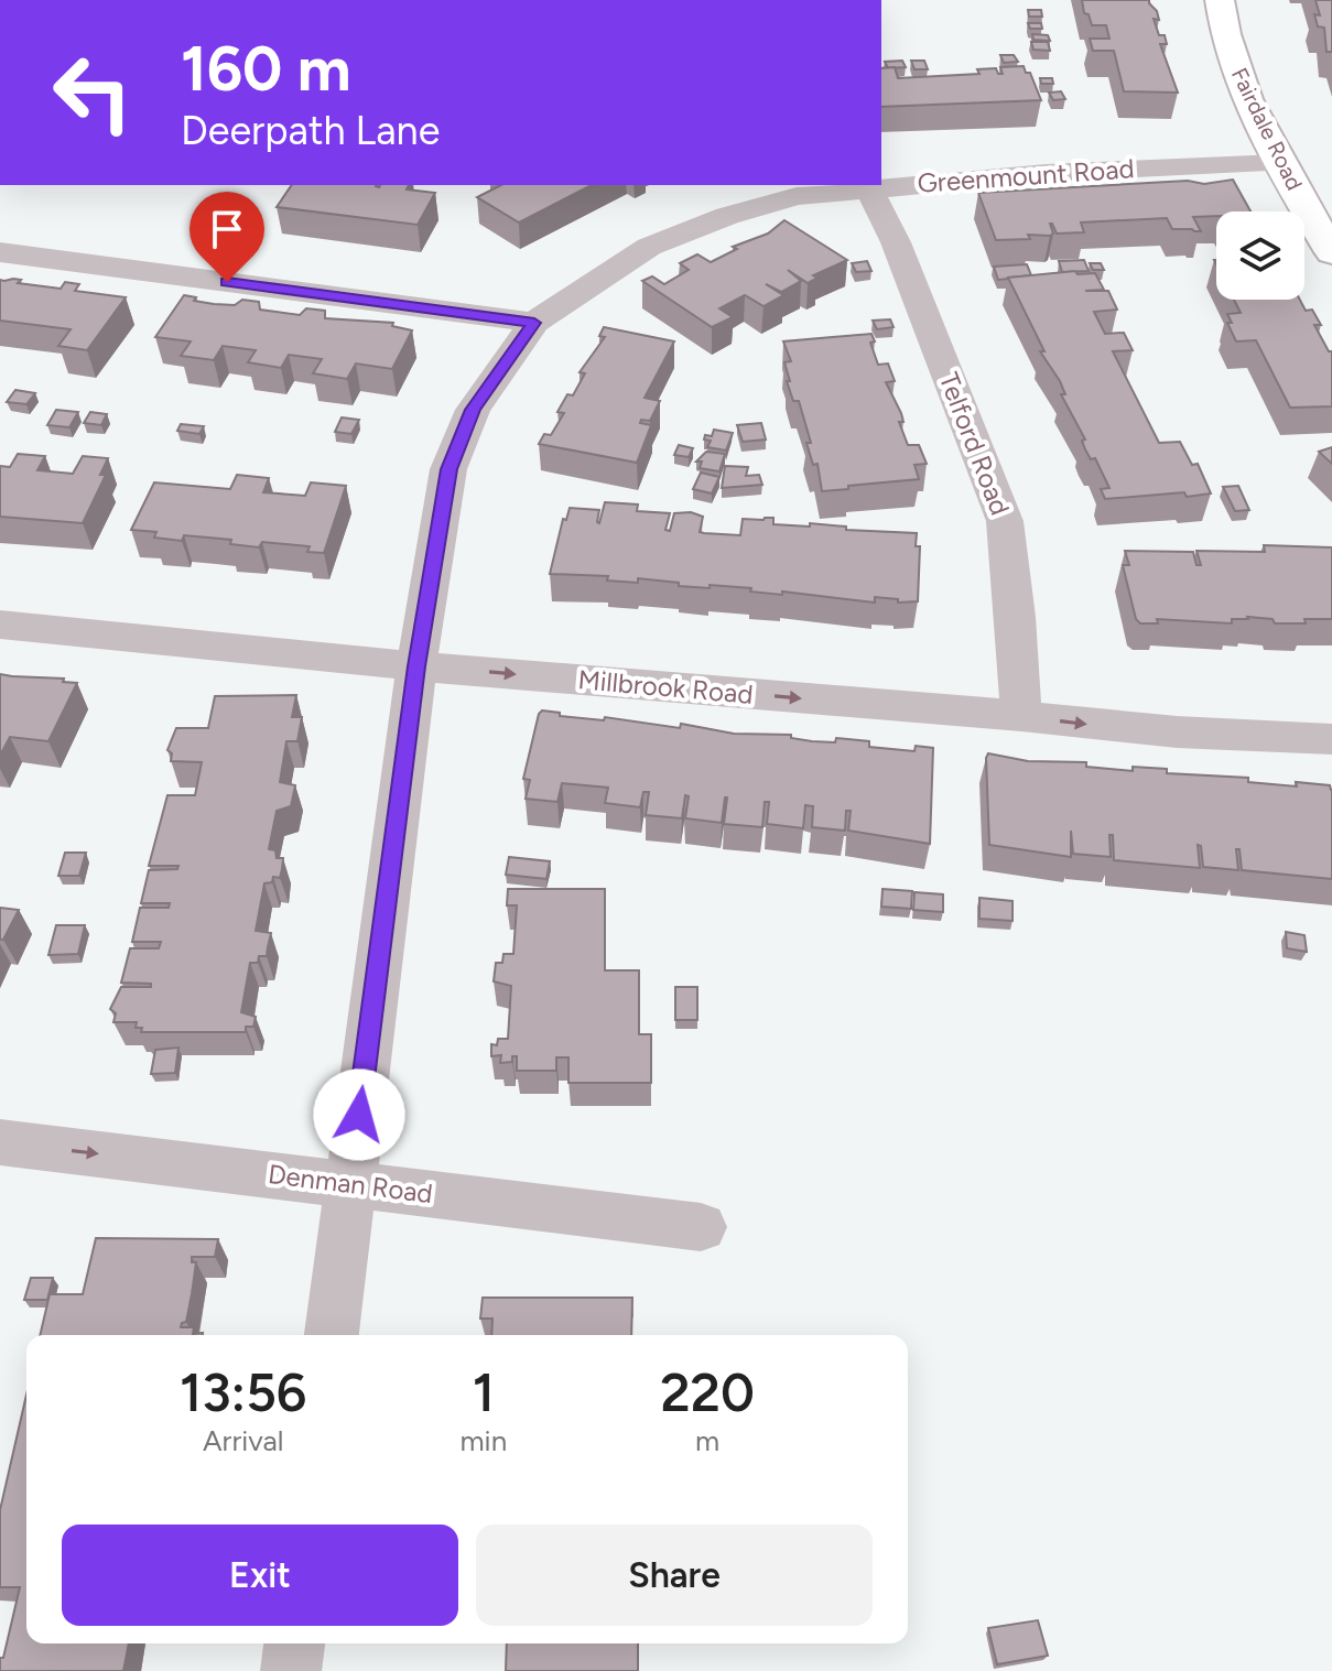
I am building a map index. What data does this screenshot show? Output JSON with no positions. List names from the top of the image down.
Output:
{
  "streets": {
    "street": [
      "Fairdale Road",
      "Greenmount Road",
      "Telford Road",
      "Millbrook Road",
      "Denman Road"
    ]
  },
  "crossings": [
    ["Fairdale Road", "Greenmount Road"],
    ["Greenmount Road", "Telford Road"],
    ["Greenmount Road", "Millbrook Road"],
    ["Greenmount Road", "Denman Road"],
    ["Telford Road", "Millbrook Road"]
  ],
  "one_way": ["Millbrook Road", "Denman Road"],
  "page": {
    "turn": ["160 m", "Deerpath Lane"],
    "eta": [
      "13:56",
      "Arrival",
      "1",
      "min",
      "220",
      "m"
    ],
    "buttons": ["Exit", "Share"]
  }
}
